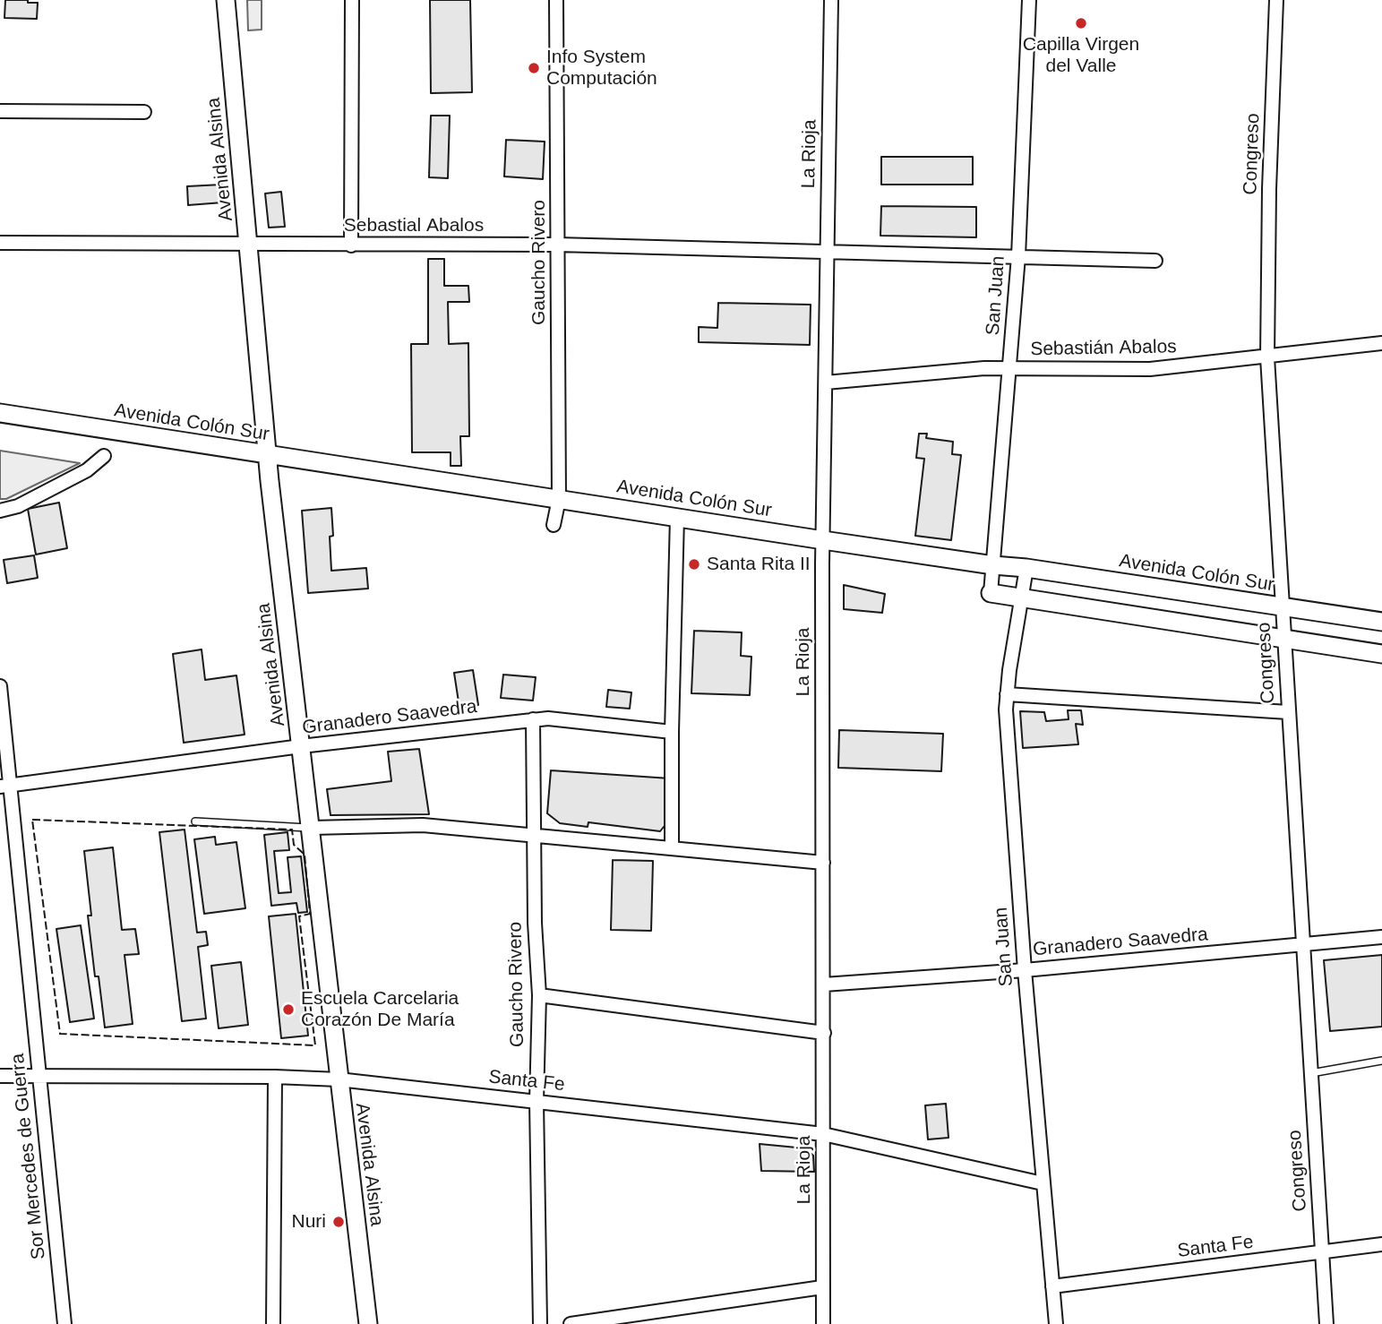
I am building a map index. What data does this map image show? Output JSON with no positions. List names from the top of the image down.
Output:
{
  "streets": {
    "main road": ["Avenida Alsina", "Avenida Colón Sur"],
    "street": [
      "La Rioja",
      "Congreso",
      "Sebastial Abalos",
      "Gaucho Rivero",
      "San Juan",
      "Sebastián Abalos",
      "Granadero Saavedra",
      "Santa Fe",
      "Sor Mercedes de Guerra"
    ]
  },
  "crossings": [
    ["La Rioja", "Sebastial Abalos"],
    ["La Rioja", "Sebastián Abalos"],
    ["La Rioja", "Avenida Colón Sur"],
    ["La Rioja", "Granadero Saavedra"],
    ["La Rioja", "Santa Fe"],
    ["Congreso", "Sebastián Abalos"],
    ["Congreso", "Avenida Colón Sur"],
    ["Congreso", "Granadero Saavedra"],
    ["Congreso", "Santa Fe"],
    ["Avenida Alsina", "Sebastial Abalos"],
    ["Avenida Alsina", "Avenida Colón Sur"],
    ["Avenida Alsina", "Granadero Saavedra"],
    ["Avenida Alsina", "Santa Fe"],
    ["Sebastial Abalos", "Gaucho Rivero"],
    ["Sebastial Abalos", "San Juan"],
    ["Gaucho Rivero", "Avenida Colón Sur"],
    ["Gaucho Rivero", "Granadero Saavedra"],
    ["Gaucho Rivero", "Santa Fe"],
    ["San Juan", "Sebastián Abalos"],
    ["San Juan", "Avenida Colón Sur"],
    ["San Juan", "Granadero Saavedra"],
    ["San Juan", "Santa Fe"],
    ["Granadero Saavedra", "Sor Mercedes de Guerra"],
    ["Santa Fe", "Sor Mercedes de Guerra"]
  ],
  "places": [
    "Capilla Virgen del Valle",
    "Info System Computación",
    "Santa Rita II",
    "Escuela Carcelaria Corazón De María",
    "Nuri"
  ]
}
